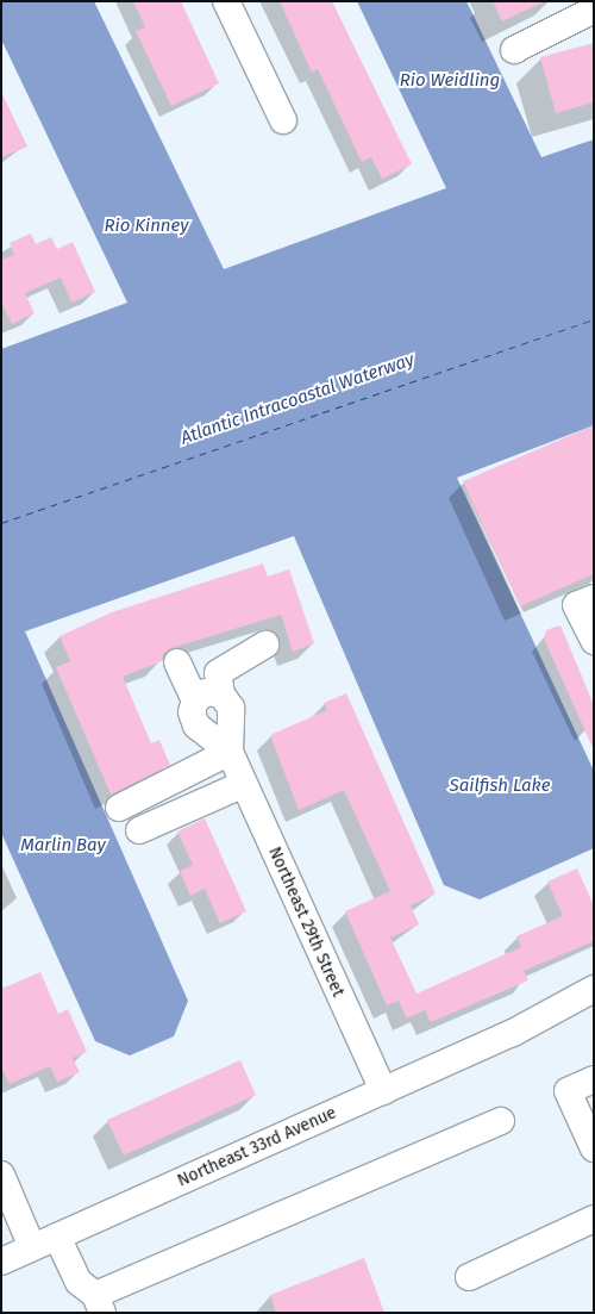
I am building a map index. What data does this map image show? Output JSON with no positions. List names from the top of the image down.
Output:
{
  "streets": {
    "street": ["Northeast 29th Street", "Northeast 33rd Avenue"]
  },
  "crossings": [
    ["Northeast 29th Street", "Northeast 33rd Avenue"]
  ],
  "water": [
    "Rio Weidling",
    "Rio Kinney",
    "Atlantic Intracoastal Waterway",
    "Sailfish Lake",
    "Marlin Bay"
  ]
}
